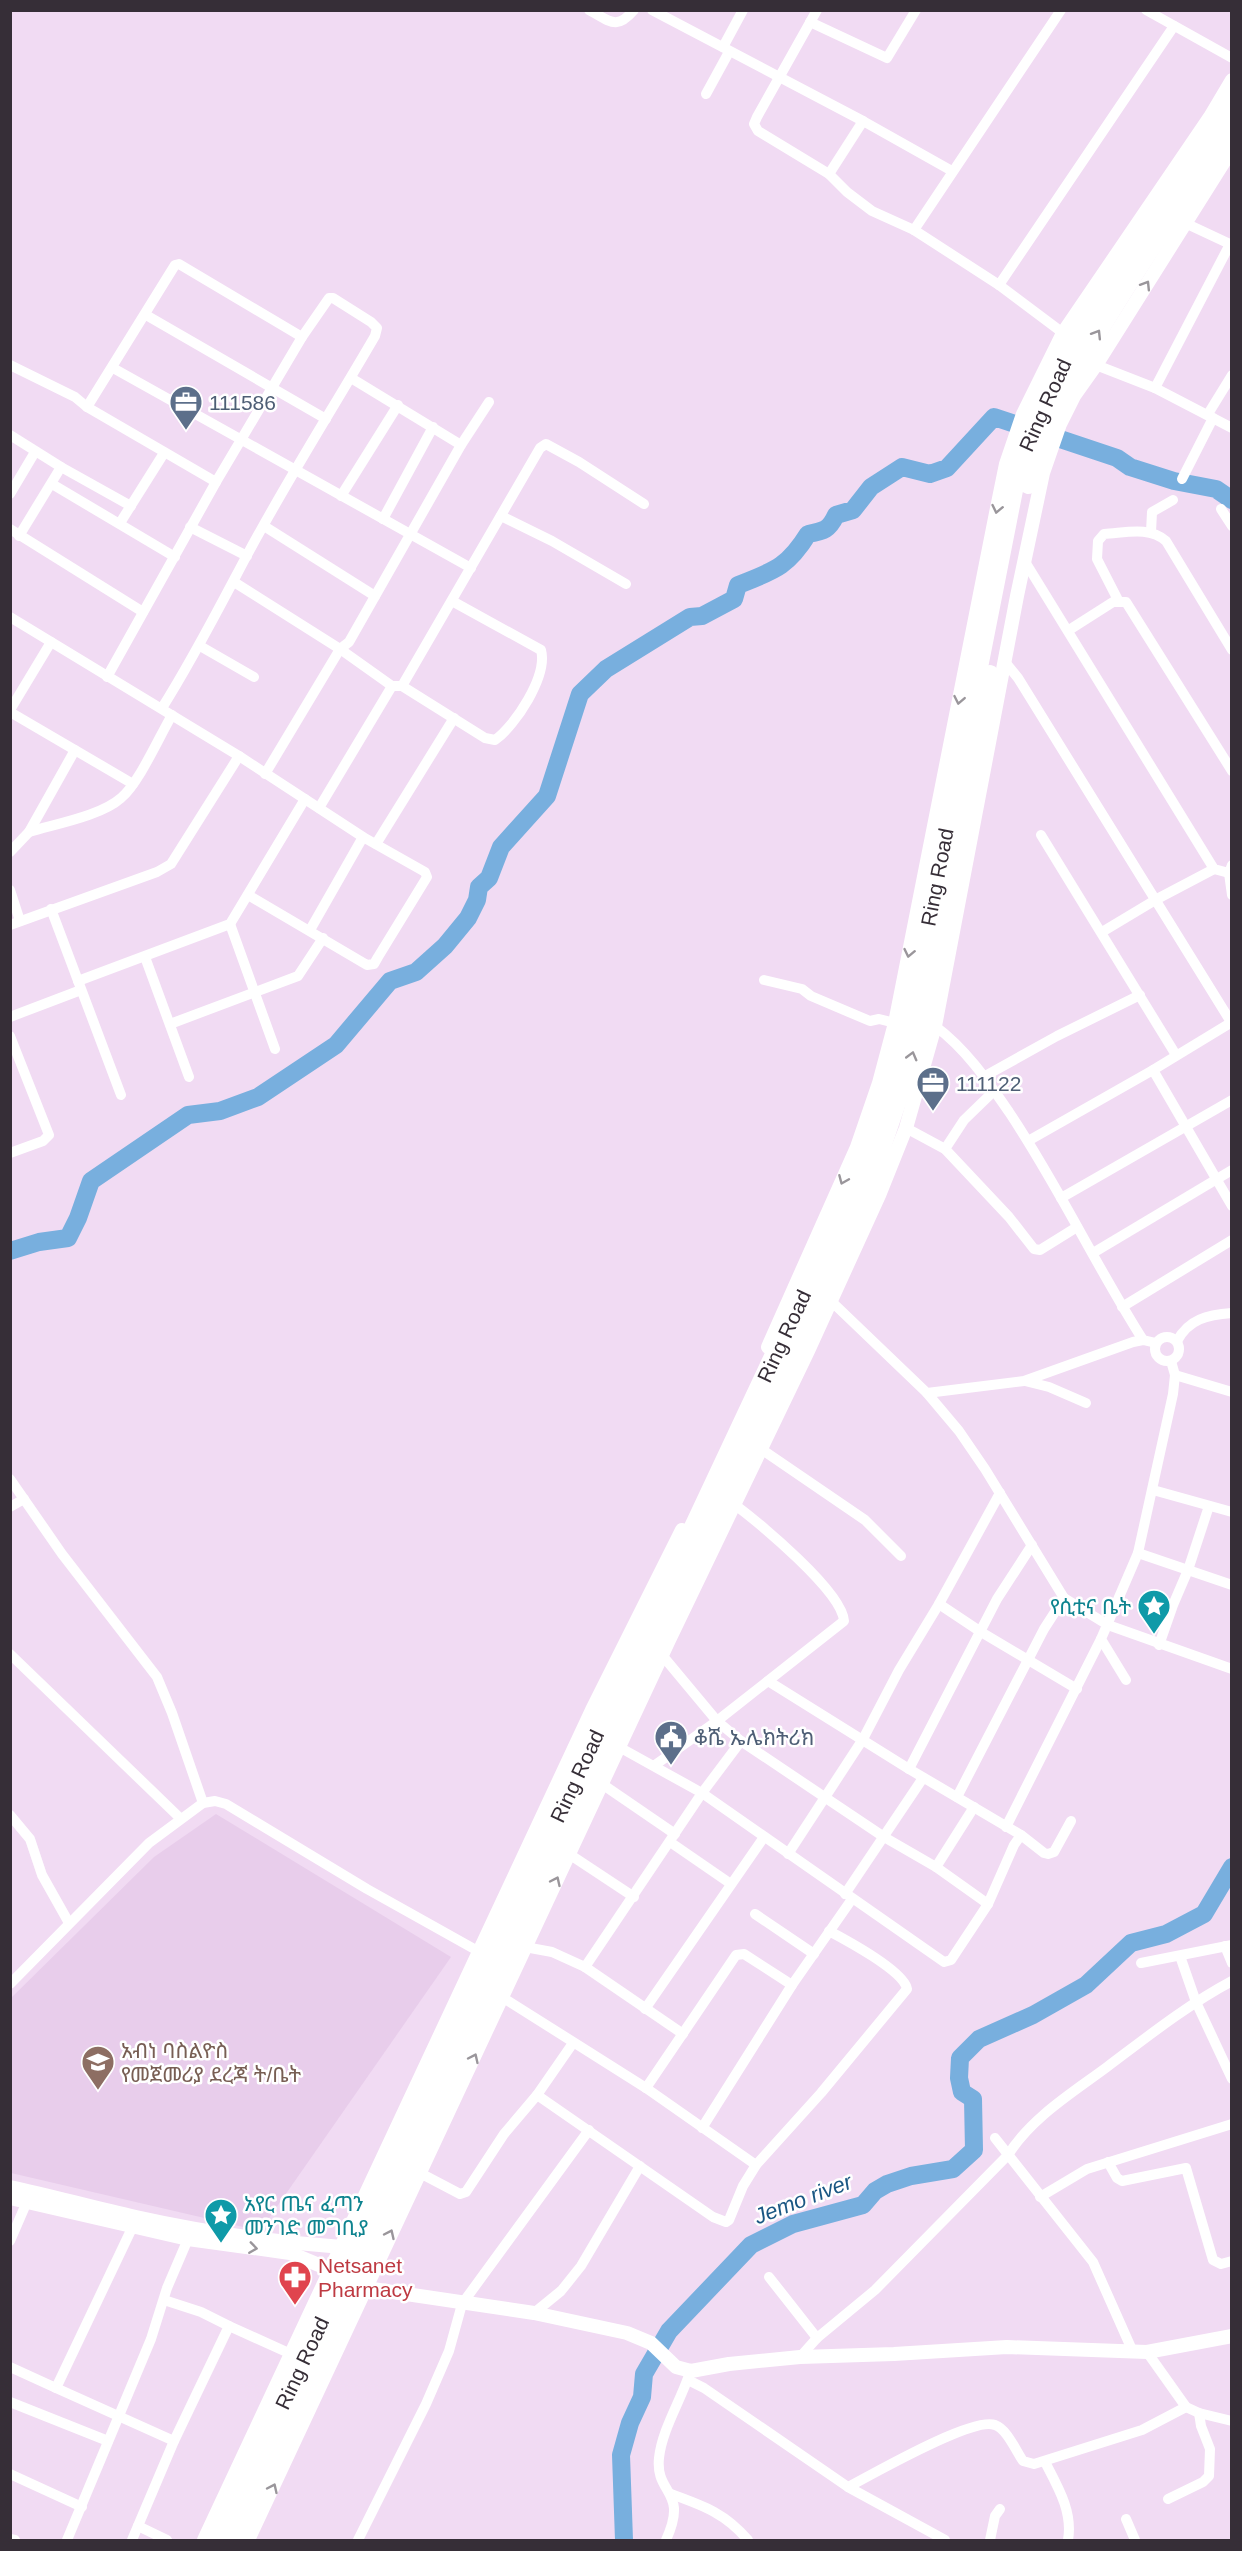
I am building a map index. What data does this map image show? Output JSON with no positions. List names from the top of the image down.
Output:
{
  "streets": {
    "highway": ["Ring Road"]
  },
  "water": ["Jemo river"],
  "places": {
    "office": ["111586", "111122"],
    "place": ["የሲቲና ቤት", "አየር ጤና ፈጣን መንገድ መግቢያ"],
    "public building": ["ቆሼ ኤሌክትሪክ"],
    "school or university": ["አብነ ባስልዮስ የመጀመሪያ ደረጃ ት/ቤት"],
    "pharmacy": ["Netsanet Pharmacy"]
  }
}
